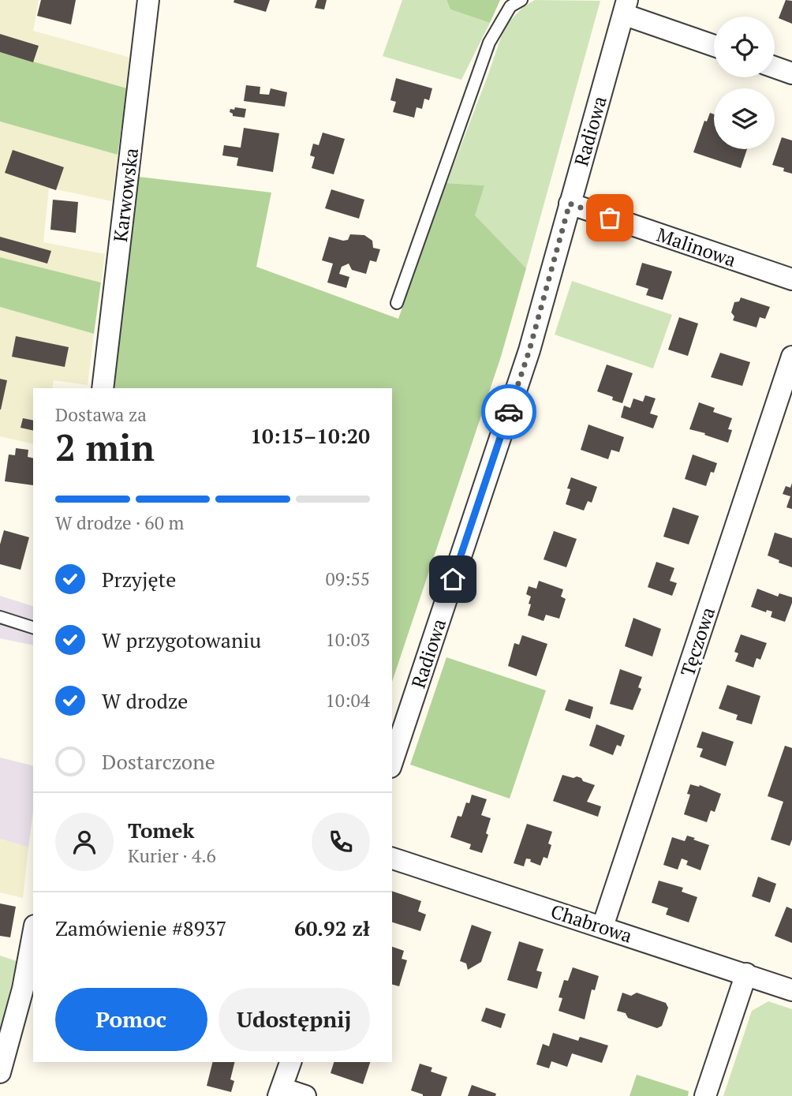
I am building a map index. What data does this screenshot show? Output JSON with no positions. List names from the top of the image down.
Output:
{
  "streets": {
    "street": [
      "Radiowa",
      "Karwowska",
      "Malinowa",
      "Tęczowa",
      "Chabrowa"
    ]
  },
  "crossings": [
    ["Radiowa", "Malinowa"],
    ["Tęczowa", "Chabrowa"]
  ],
  "page": {
    "heading": ["2 min", "Dostawa za", "10:15–10:20"],
    "panel": [
      "Tomek",
      "Kurier · 4.6",
      "Zamówienie #8937",
      "60.92 zł"
    ],
    "bar": "W drodze · 60 m",
    "list": [
      ["Przyjęte", "09:55"],
      ["W przygotowaniu", "10:03"],
      ["W drodze", "10:04"],
      "Dostarczone"
    ],
    "buttons": ["Pomoc", "Udostępnij"]
  }
}
